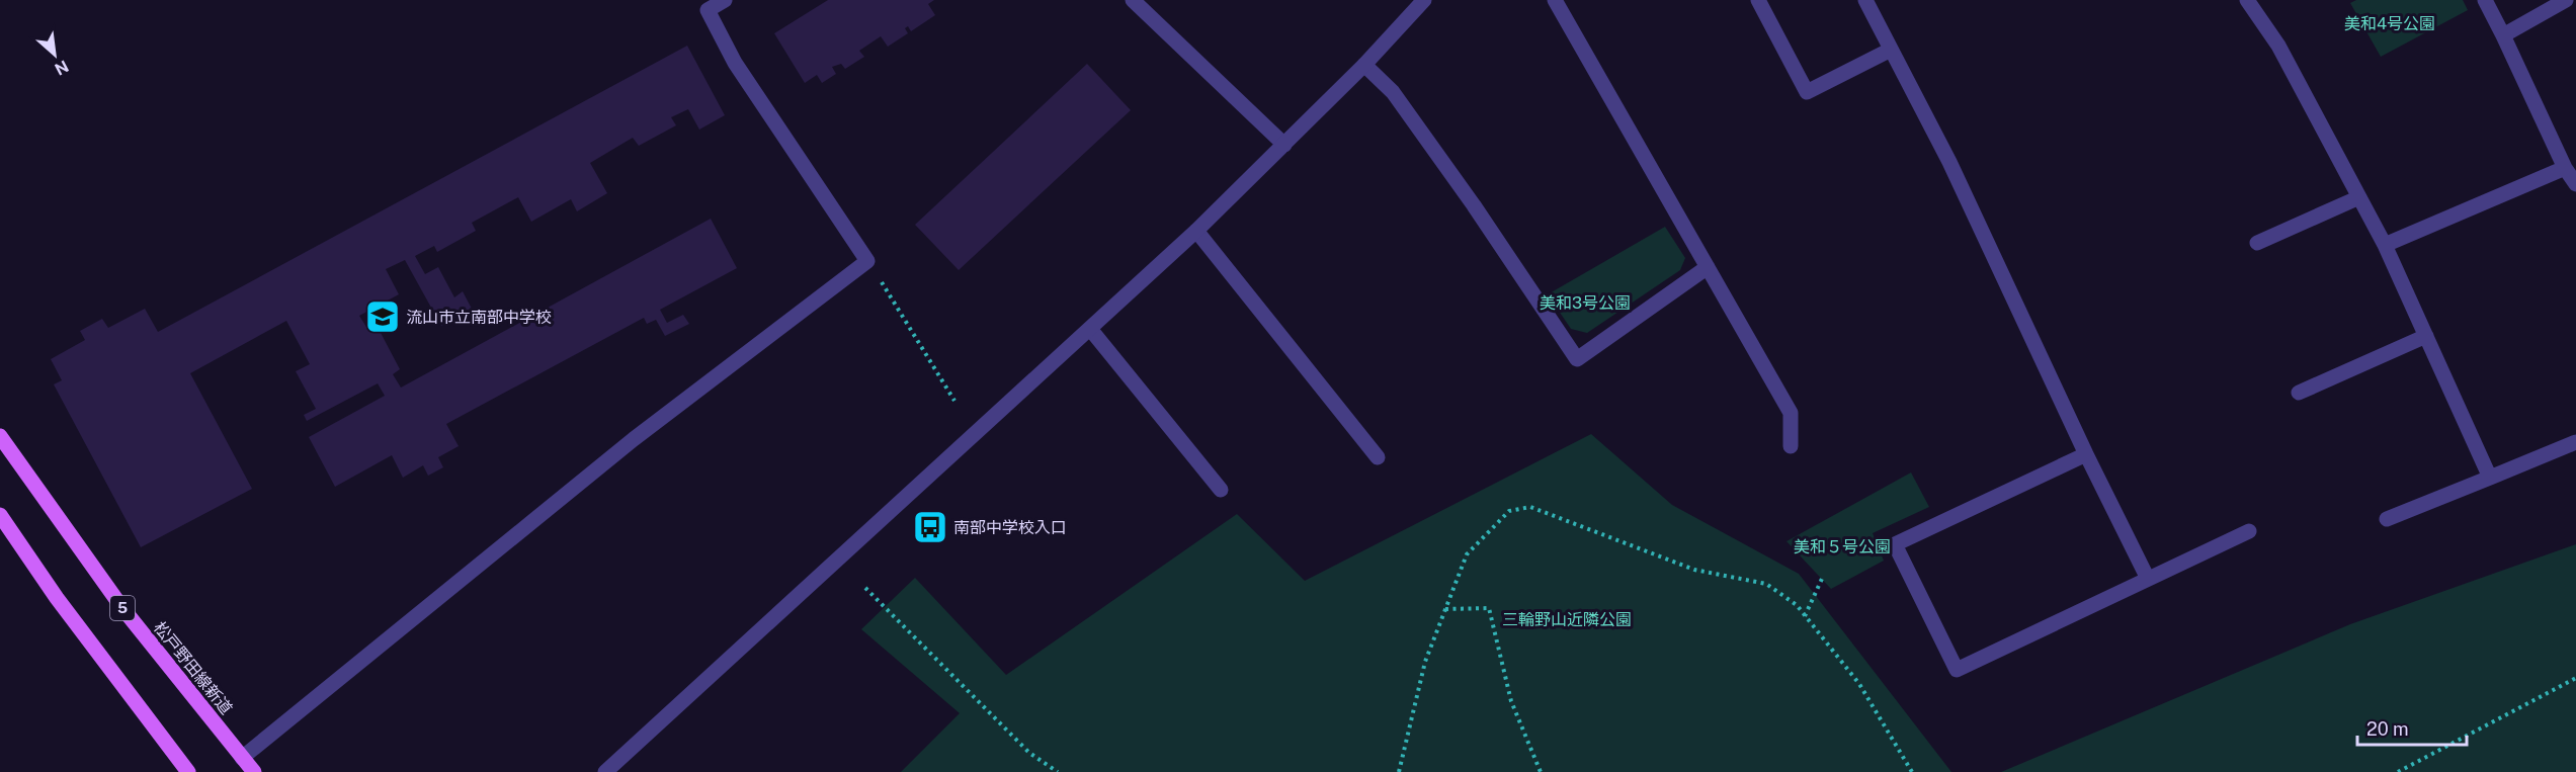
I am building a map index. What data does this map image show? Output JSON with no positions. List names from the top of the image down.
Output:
{
  "streets": {
    "main road": ["5", "松戸野田線新道"]
  },
  "parks": [
    "美和4号公園",
    "美和3号公園",
    "美和５号公園",
    "三輪野山近隣公園"
  ],
  "places": {
    "school or university": ["流山市立南部中学校"],
    "bus stop": ["南部中学校入口"]
  },
  "scale_bar": "20 m",
  "north": "bottom right"
}
